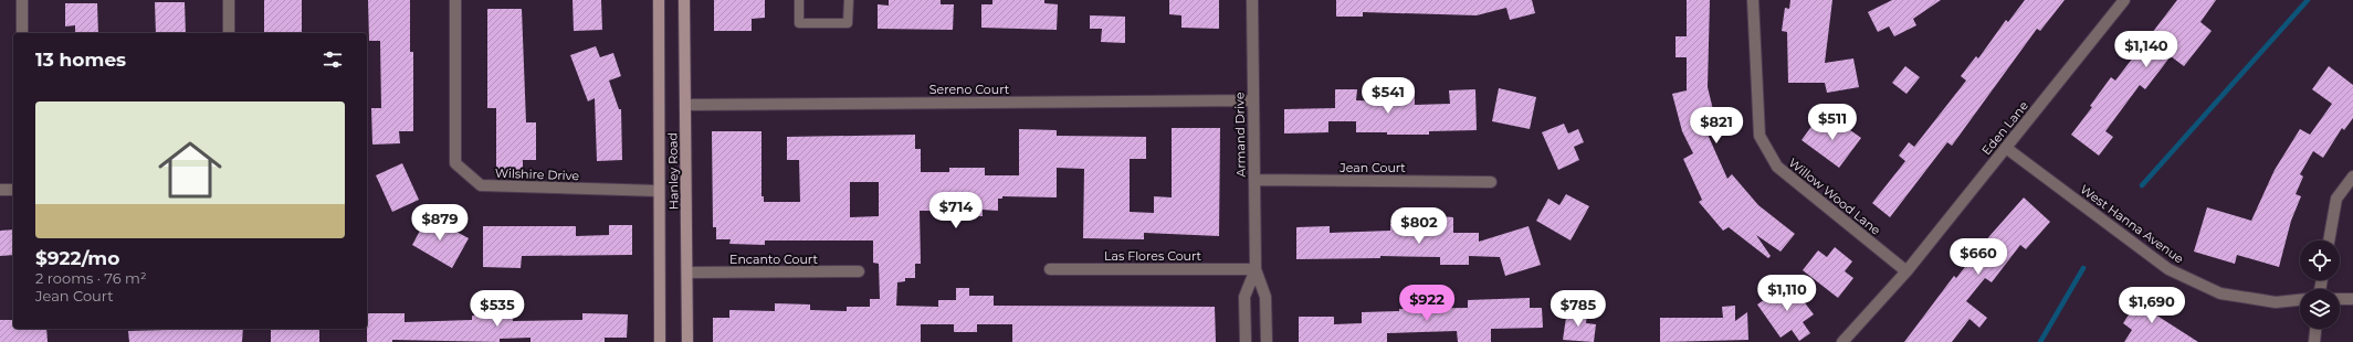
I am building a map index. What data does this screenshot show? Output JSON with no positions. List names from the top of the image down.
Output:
{
  "streets": {
    "main road": ["Hanley Road"],
    "street": [
      "Sereno Court",
      "Eden Lane",
      "Armand Drive",
      "Jean Court",
      "Wilshire Drive",
      "Willow Wood Lane",
      "West Hanna Avenue",
      "Las Flores Court",
      "Encanto Court"
    ]
  },
  "crossings": [
    ["Sereno Court", "Armand Drive"],
    ["Sereno Court", "Hanley Road"],
    ["Eden Lane", "Willow Wood Lane"],
    ["Eden Lane", "West Hanna Avenue"],
    ["Armand Drive", "Jean Court"],
    ["Armand Drive", "Las Flores Court"],
    ["Hanley Road", "Wilshire Drive"],
    ["Hanley Road", "Encanto Court"]
  ],
  "page": {
    "price": [
      "$1,140",
      "$541",
      "$511",
      "$821",
      "$714",
      "$879",
      "$802",
      "$660",
      "$1,110",
      "$922",
      "$1,690",
      "$535",
      "$785"
    ],
    "heading": "13 homes",
    "list": [
      {
        "name": "$922/mo",
        "note": "2 rooms · 76 m² · Jean Court"
      }
    ]
  }
}
